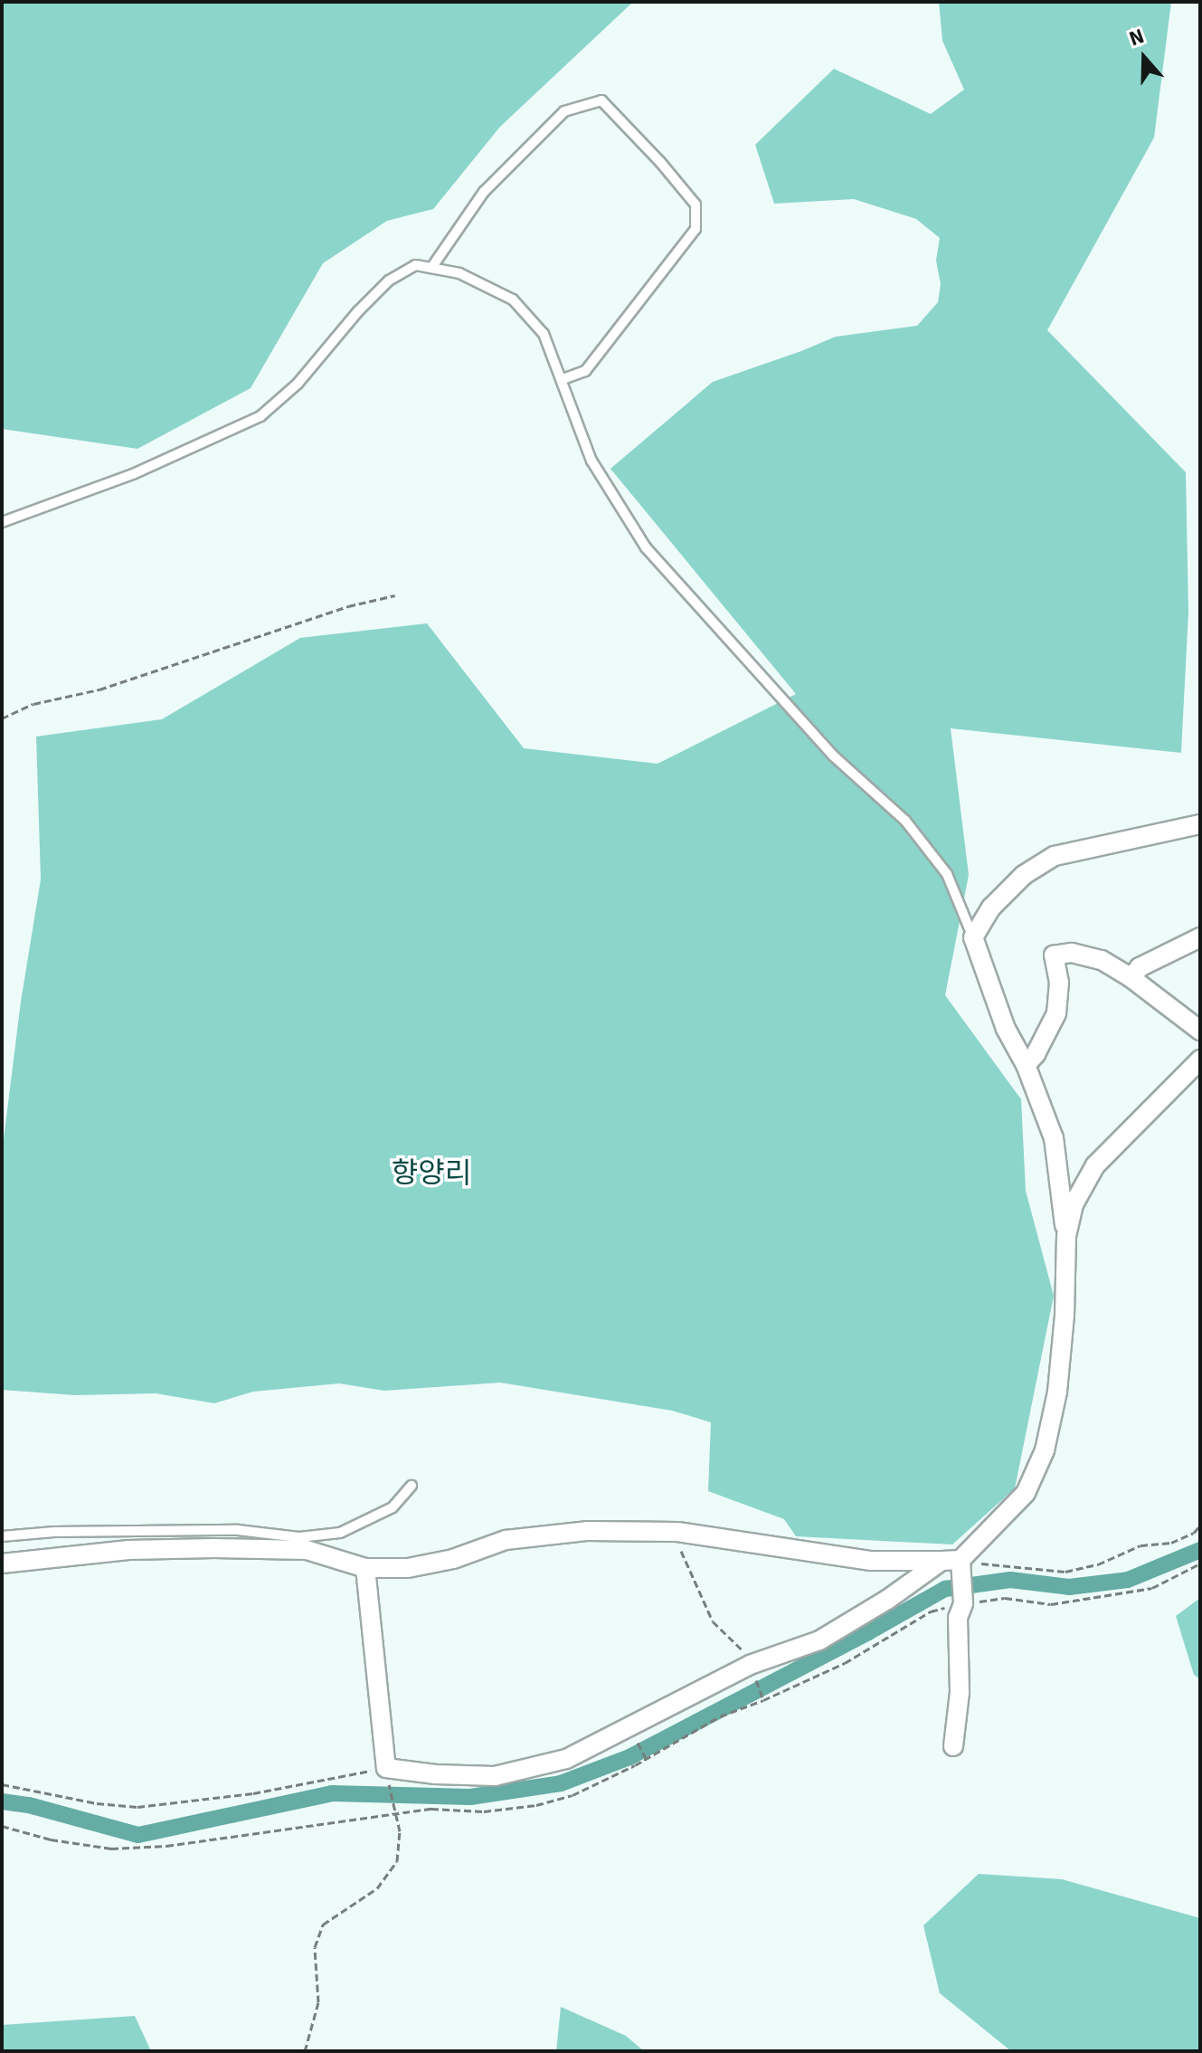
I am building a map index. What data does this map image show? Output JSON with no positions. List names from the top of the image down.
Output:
{
  "districts": ["향양리"],
  "north": "top"
}
